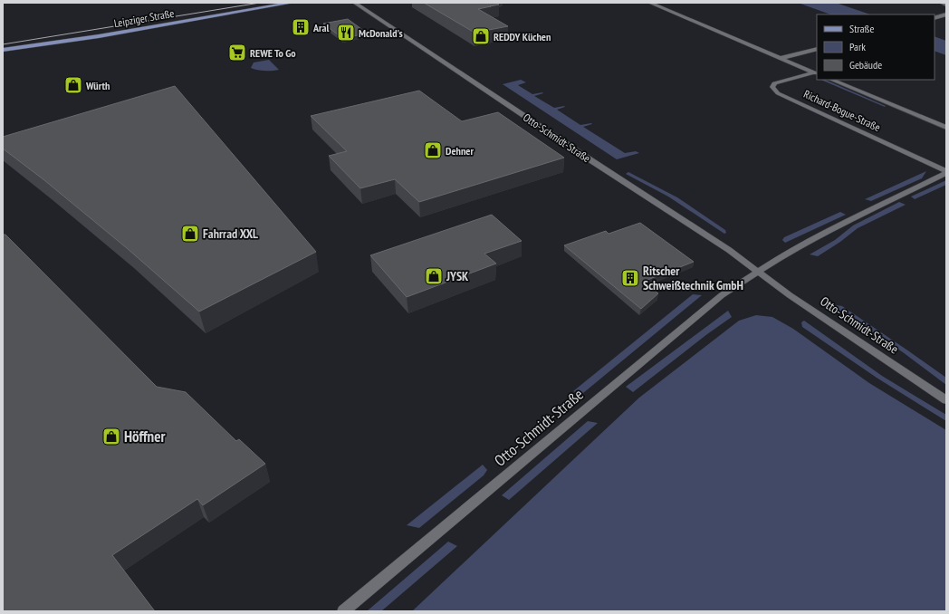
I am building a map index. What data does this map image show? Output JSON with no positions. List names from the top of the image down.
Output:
{
  "streets": {
    "main road": ["Leipziger Straße"],
    "street": ["Richard-Bogue-Straße", "Otto-Schmidt-Straße"]
  },
  "crossings": [
    ["Richard-Bogue-Straße", "Otto-Schmidt-Straße"]
  ],
  "places": {
    "building": ["Aral", "Ritscher Schweißtechnik GmbH"],
    "restaurant": ["McDonald's"],
    "shop": [
      "REDDY Küchen",
      "Würth",
      "Dehner",
      "Fahrrad XXL",
      "JYSK",
      "Höffner"
    ],
    "supermarket": ["REWE To Go"]
  },
  "legend": ["Straße", "Park", "Gebäude"]
}
